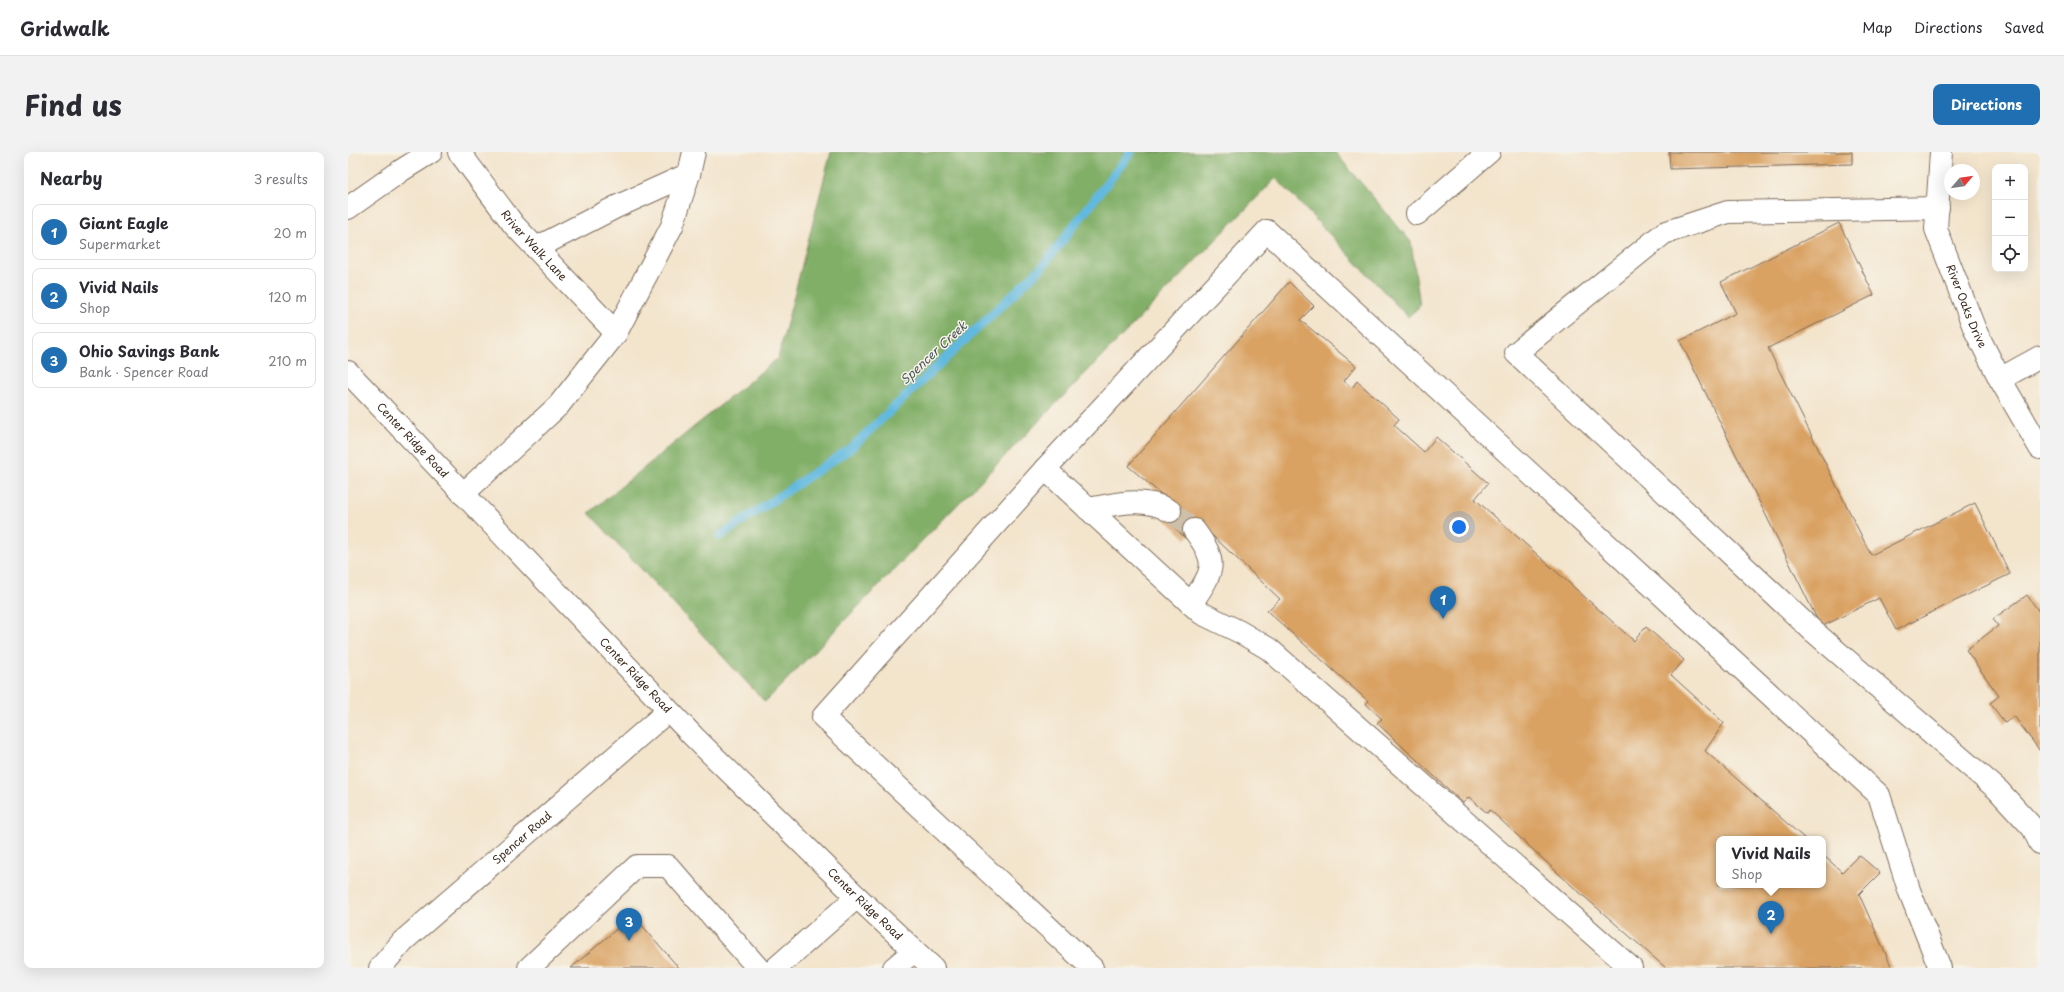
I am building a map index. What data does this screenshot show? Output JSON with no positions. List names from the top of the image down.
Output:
{
  "streets": {
    "street": [
      "Rriver Walk Lane",
      "River Oaks Drive",
      "Center Ridge Road",
      "Spencer Road"
    ]
  },
  "crossings": [
    ["Center Ridge Road", "Spencer Road"]
  ],
  "water": ["Spencer Creek"],
  "north": "top right",
  "page": {
    "header": "Gridwalk",
    "nav": ["Map", "Directions", "Saved"],
    "title": "Find us",
    "buttons": "Directions",
    "heading": ["Nearby", "3 results"],
    "map_buttons": ["+", "−"],
    "list": [
      {
        "mark": "1",
        "name": "Giant Eagle",
        "note": "Supermarket",
        "value": "20 m"
      },
      {
        "mark": "2",
        "name": "Vivid Nails",
        "note": "Shop",
        "value": "120 m"
      },
      {
        "mark": "3",
        "name": "Ohio Savings Bank",
        "note": "Bank · Spencer Road",
        "value": "210 m"
      }
    ],
    "pins": ["1", "2", "3"],
    "popup": ["Vivid Nails", "Shop"]
  }
}
